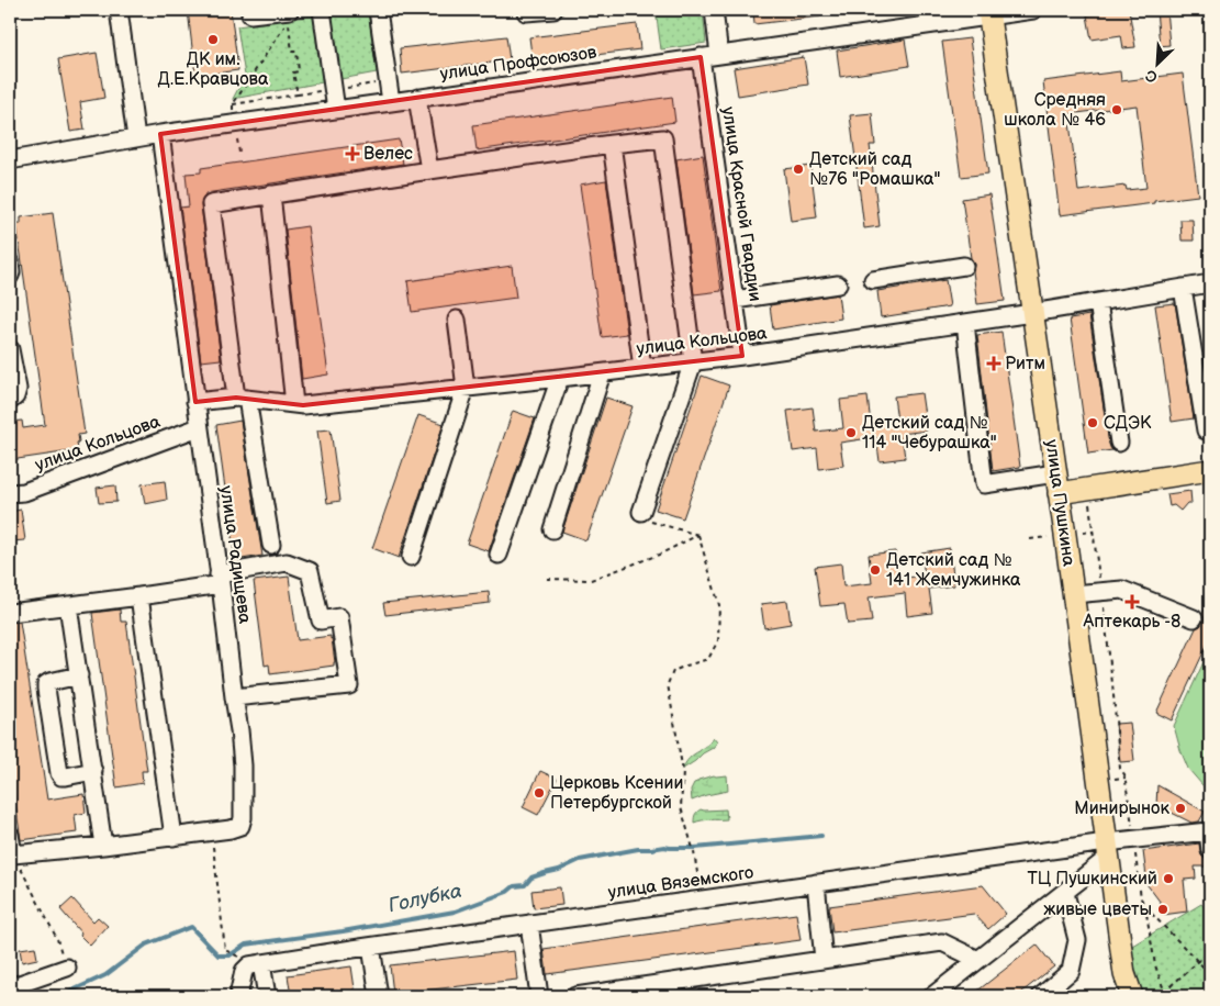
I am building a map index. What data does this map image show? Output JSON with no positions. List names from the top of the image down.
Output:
{
  "streets": {
    "main road": ["улица Пушкина"],
    "street": [
      "улица Профсоюзов",
      "улица Красной Гвардии",
      "улица Кольцова",
      "улица Радищева",
      "улица Вяземского"
    ]
  },
  "crossings": [
    ["улица Профсоюзов", "улица Красной Гвардии"],
    ["улица Профсоюзов", "улица Пушкина"],
    ["улица Профсоюзов", "улица Радищева"],
    ["улица Красной Гвардии", "улица Кольцова"],
    ["улица Кольцова", "улица Пушкина"],
    ["улица Кольцова", "улица Радищева"],
    ["улица Пушкина", "улица Вяземского"]
  ],
  "water": ["Голубка"],
  "places": {
    "other": [
      "ДК им. Д.Е.Кравцова",
      "Средняя школа № 46",
      "Детский сад №76 \"Ромашка\"",
      "СДЭК",
      "Детский сад № 114 \"Чебурашка\"",
      "Детский сад № 141 Жемчужинка",
      "Церковь Ксении Петербургской",
      "Минирынок",
      "ТЦ Пушкинский",
      "живые цветы"
    ],
    "health": ["Велес", "Ритм", "Аптекарь -8"]
  },
  "north": "bottom left"
}
